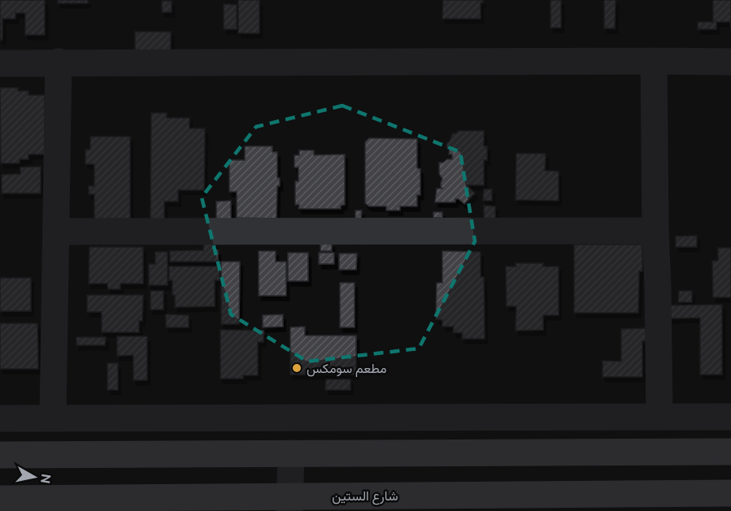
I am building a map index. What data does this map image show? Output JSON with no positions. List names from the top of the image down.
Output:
{
  "streets": {
    "main road": ["شارع الستين"]
  },
  "places": ["مطعم سومكس"],
  "north": "right"
}
